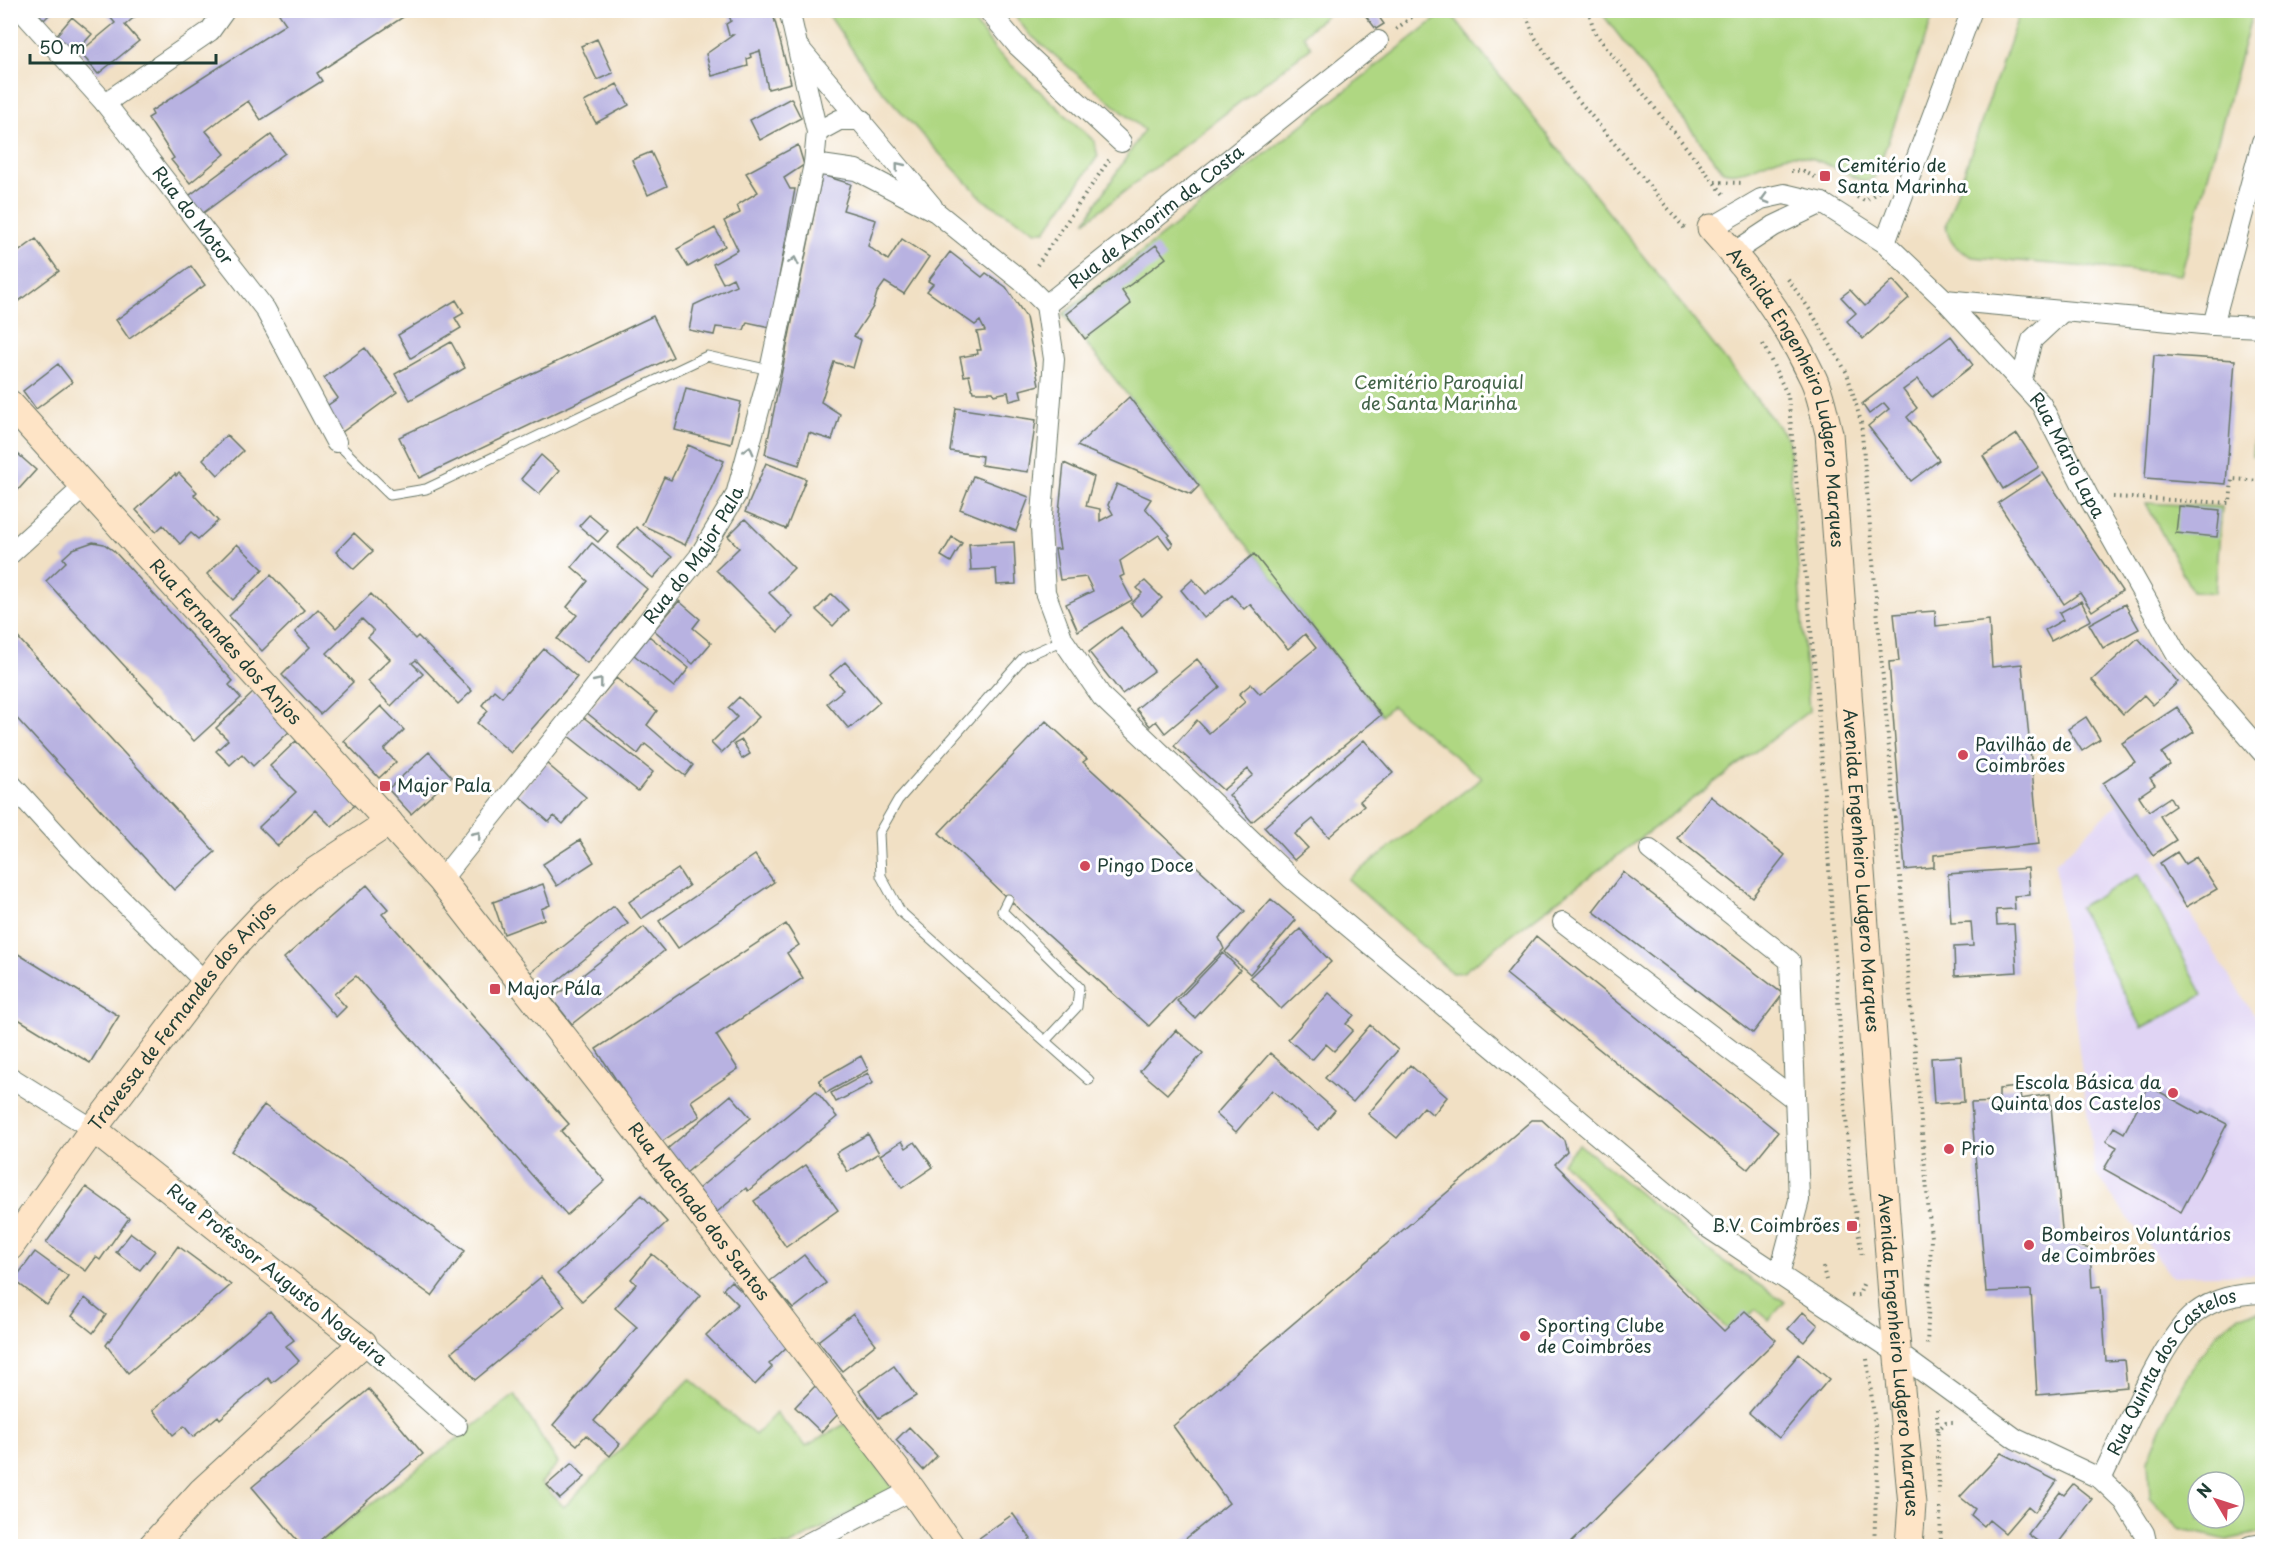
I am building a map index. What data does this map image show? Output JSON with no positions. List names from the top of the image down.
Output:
{
  "streets": {
    "street": [
      "Rua do Motor",
      "Rua de Amorim da Costa",
      "Avenida Engenheiro Ludgero Marques",
      "Rua Mário Lapa",
      "Rua do Major Pala",
      "Rua Fernandes dos Anjos",
      "Travessa de Fernandes dos Anjos",
      "Rua Machado dos Santos",
      "Rua Professor Augusto Nogueira",
      "Rua Quinta dos Castelos"
    ]
  },
  "crossings": [
    ["Avenida Engenheiro Ludgero Marques", "Rua Mário Lapa"],
    ["Rua do Major Pala", "Rua Fernandes dos Anjos"],
    ["Rua do Major Pala", "Rua Machado dos Santos"],
    ["Rua Fernandes dos Anjos", "Travessa de Fernandes dos Anjos"],
    ["Rua Fernandes dos Anjos", "Rua Machado dos Santos"],
    ["Travessa de Fernandes dos Anjos", "Rua Professor Augusto Nogueira"]
  ],
  "one_way": ["Rua do Major Pala"],
  "parks": ["Cemitério Paroquial de Santa Marinha"],
  "places": {
    "transit": [
      "Cemitério de Santa Marinha",
      "Major Pala",
      "Major Pála",
      "B.V. Coimbrões"
    ],
    "other": [
      "Pavilhão de Coimbrões",
      "Pingo Doce",
      "Escola Básica da Quinta dos Castelos",
      "Prio",
      "Bombeiros Voluntários de Coimbrões",
      "Sporting Clube de Coimbrões"
    ]
  },
  "scale_bar": "50 m",
  "north": "top left"
}
